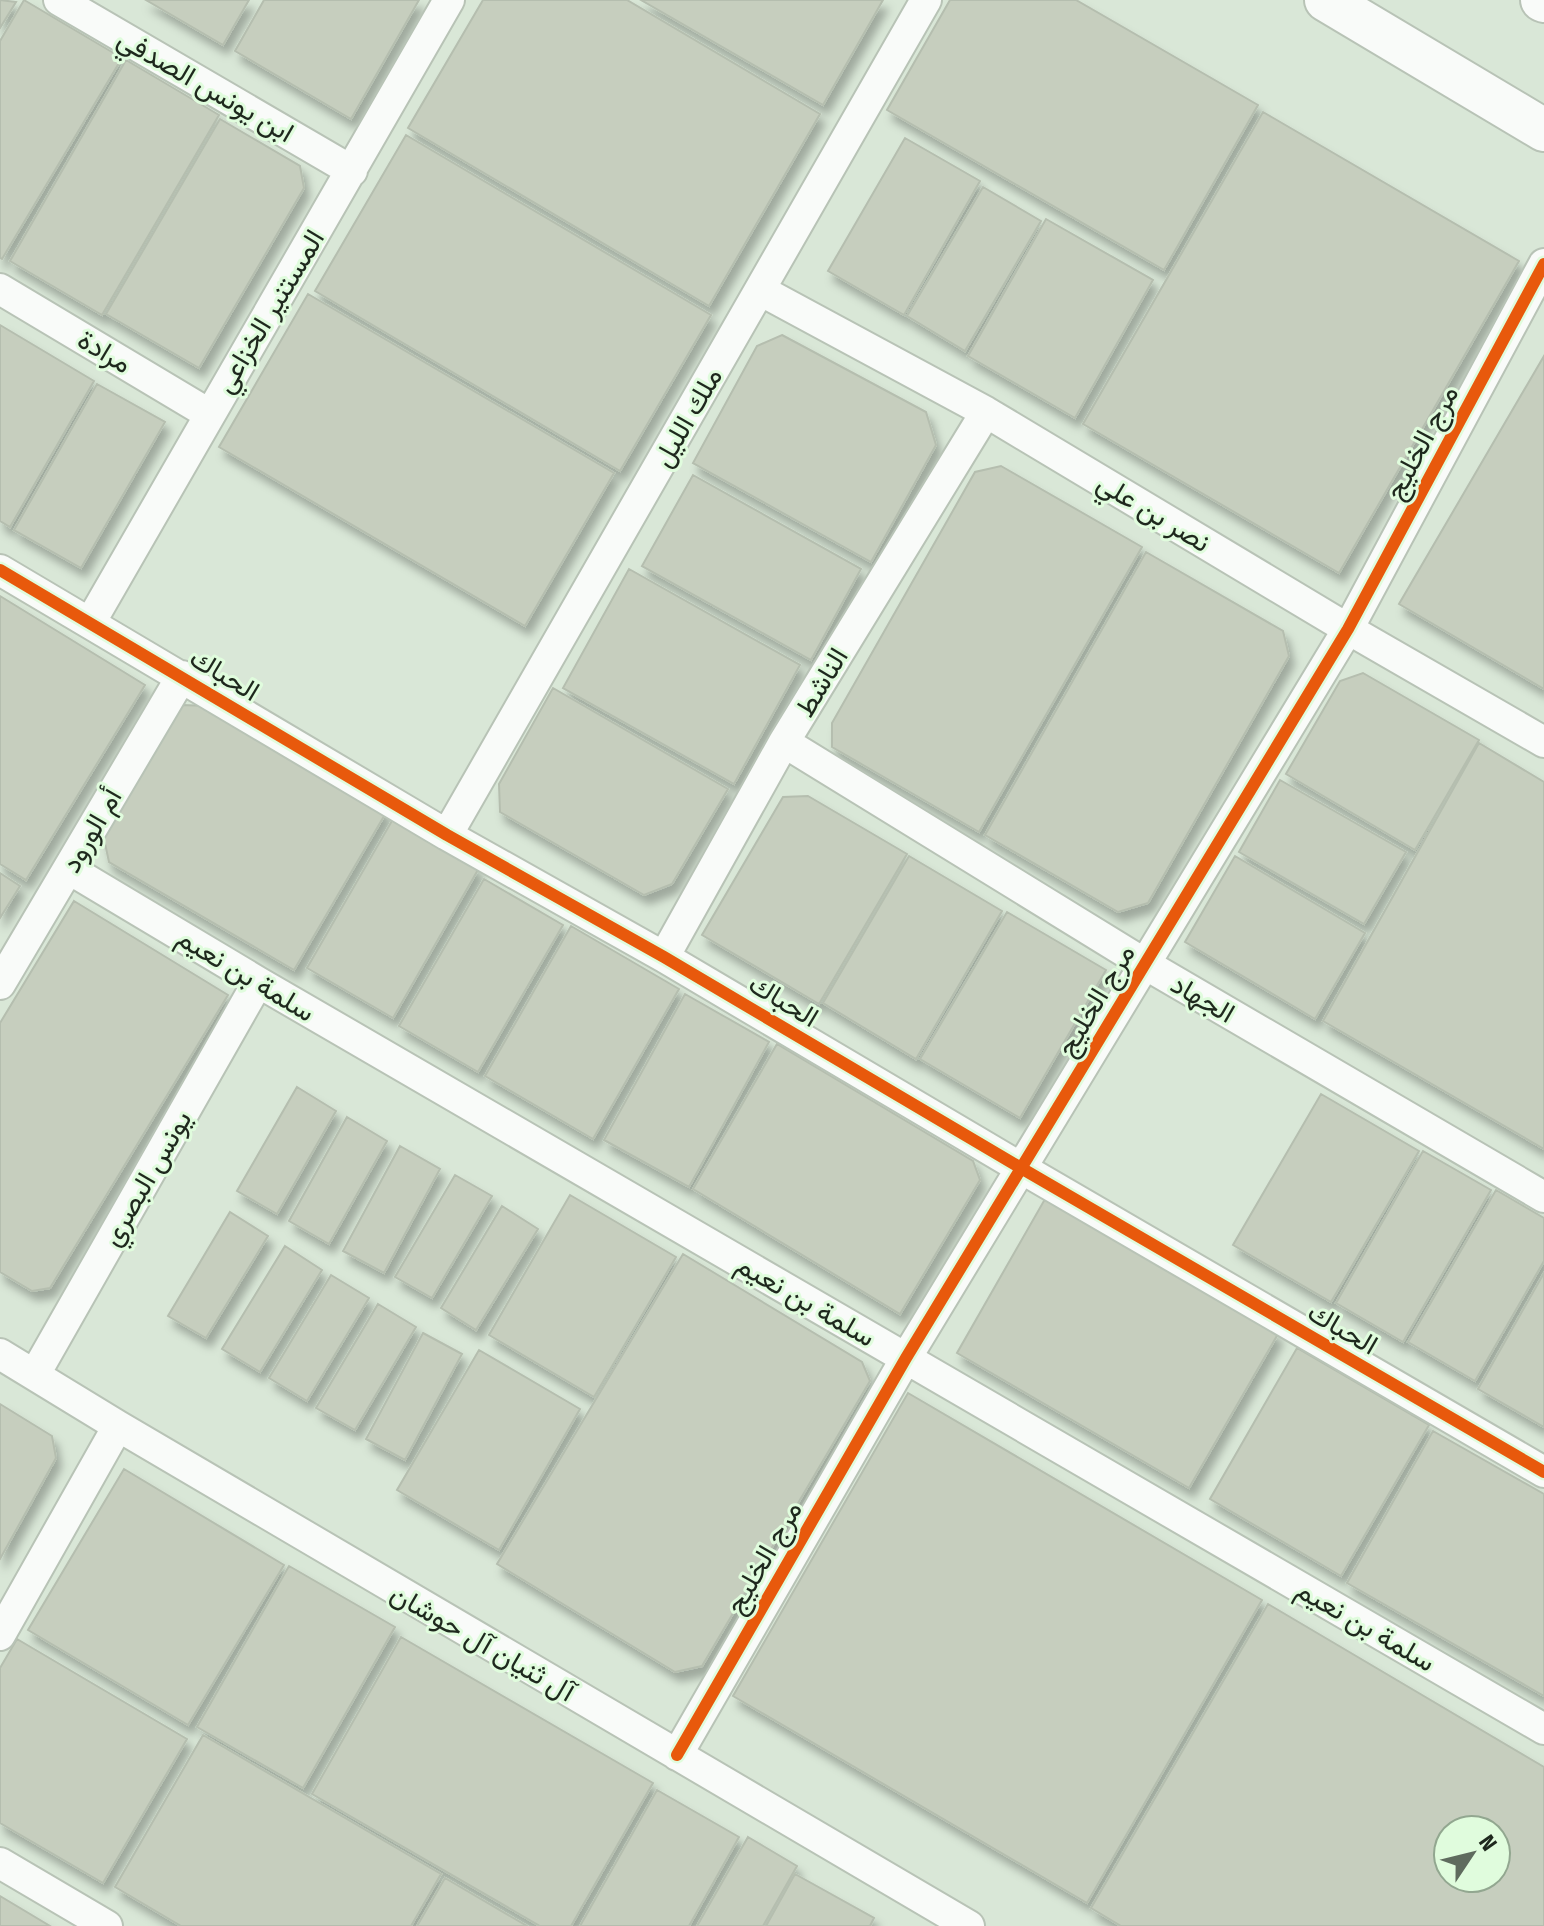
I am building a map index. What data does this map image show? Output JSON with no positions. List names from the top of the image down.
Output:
{
  "streets": {
    "street": [
      "ابن يونس الصدفي",
      "المستنير الخزاعي",
      "مرادة",
      "ملك الليل",
      "مرج الخليج",
      "نصر بن علي",
      "الحباك",
      "الناشط",
      "أم الورود",
      "سلمة بن نعيم",
      "الجهاد",
      "يونس البصري",
      "آل ثنيان آل حوشان"
    ]
  },
  "crossings": [
    ["ابن يونس الصدفي", "المستنير الخزاعي"],
    ["المستنير الخزاعي", "مرادة"],
    ["المستنير الخزاعي", "الحباك"],
    ["ملك الليل", "نصر بن علي"],
    ["ملك الليل", "الحباك"],
    ["مرج الخليج", "نصر بن علي"],
    ["مرج الخليج", "الحباك"],
    ["مرج الخليج", "سلمة بن نعيم"],
    ["مرج الخليج", "الجهاد"],
    ["مرج الخليج", "آل ثنيان آل حوشان"],
    ["نصر بن علي", "الناشط"],
    ["الحباك", "الناشط"],
    ["الحباك", "أم الورود"],
    ["الناشط", "الجهاد"],
    ["أم الورود", "سلمة بن نعيم"],
    ["سلمة بن نعيم", "يونس البصري"],
    ["يونس البصري", "آل ثنيان آل حوشان"]
  ],
  "north": "top right"
}
